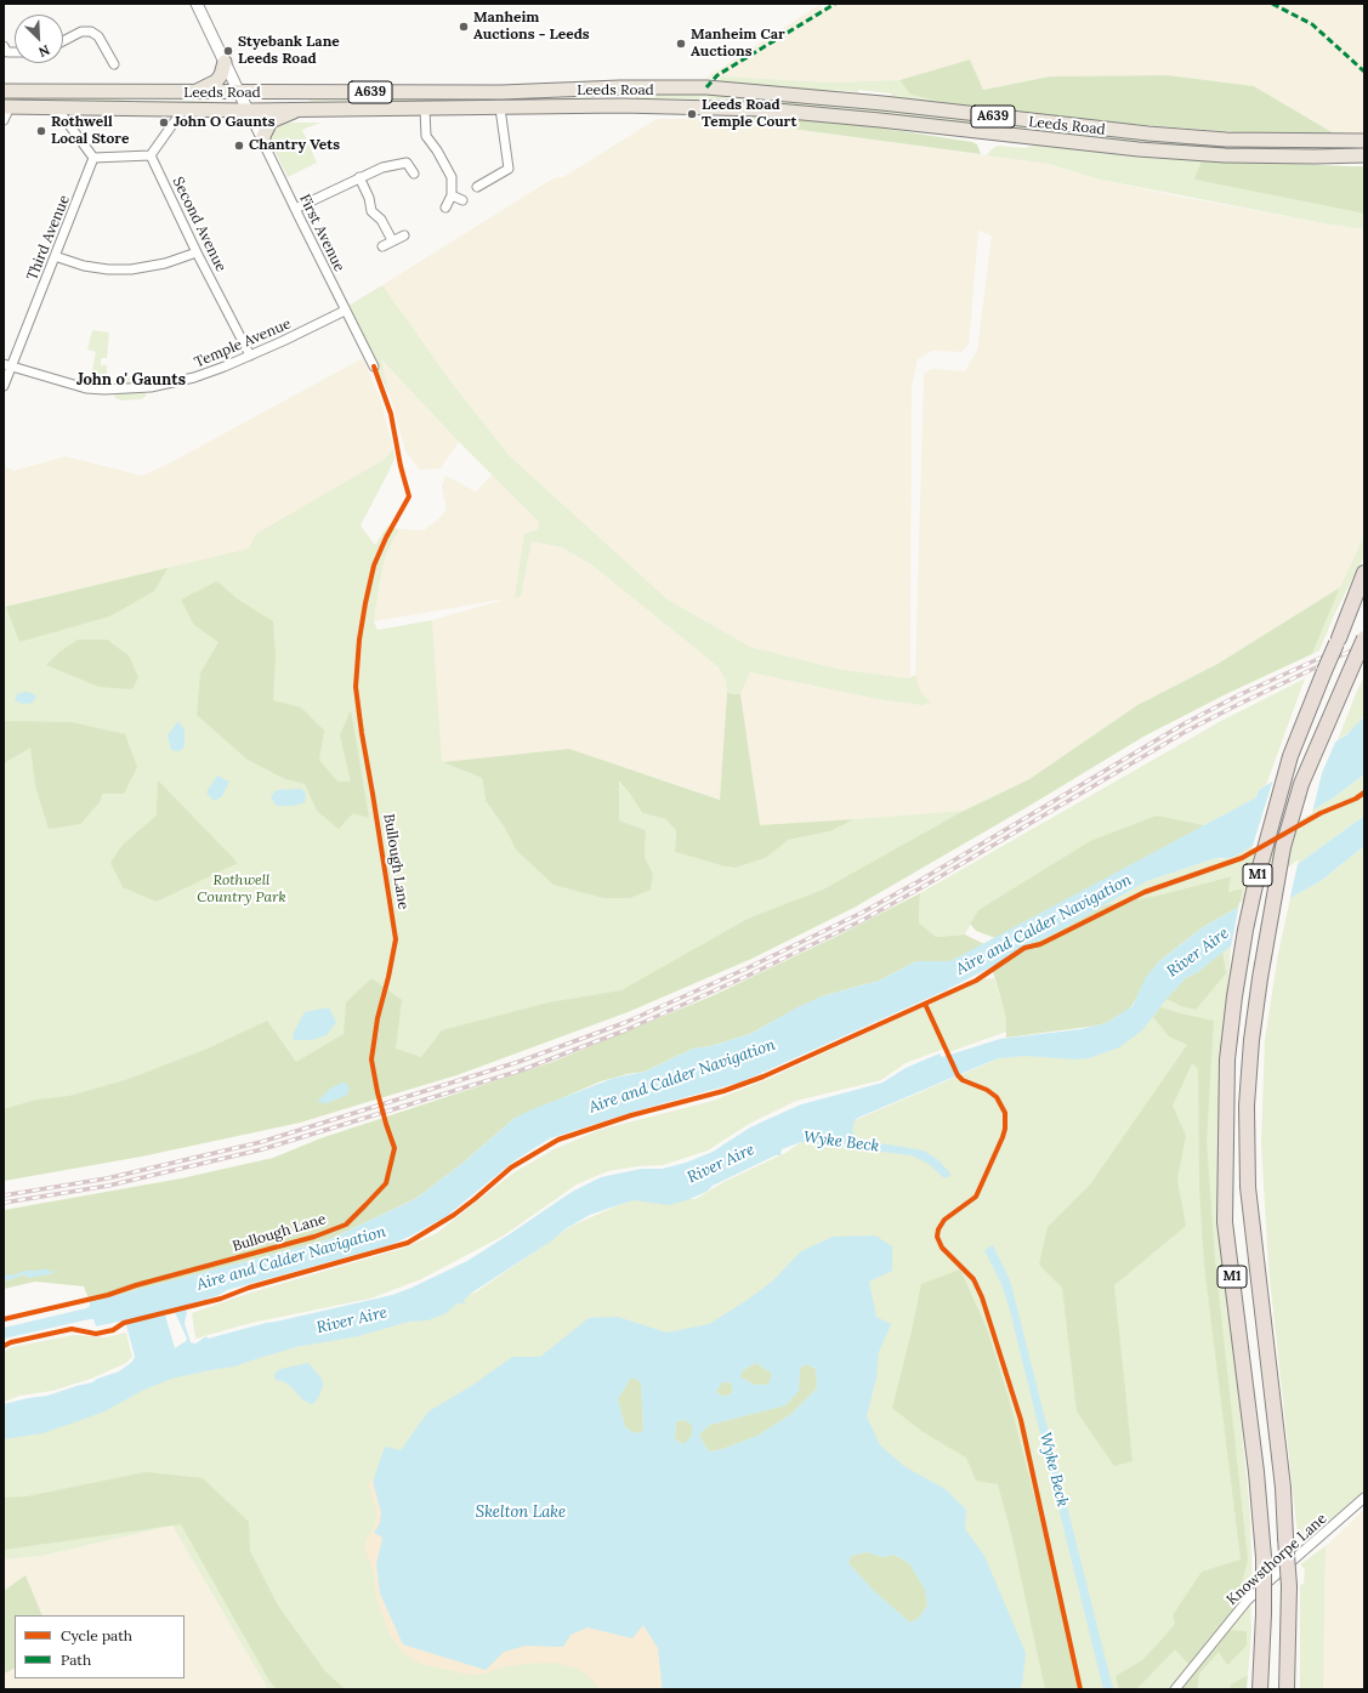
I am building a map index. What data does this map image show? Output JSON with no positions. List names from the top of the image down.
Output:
{
  "streets": {
    "highway": ["M1"],
    "main road": ["Leeds Road", "A639"],
    "street": [
      "Second Avenue",
      "First Avenue",
      "Third Avenue",
      "Temple Avenue",
      "Knowsthorpe Lane"
    ],
    "cycle path": ["Bullough Lane"]
  },
  "crossings": [
    ["Leeds Road", "First Avenue"],
    ["Second Avenue", "Temple Avenue"],
    ["First Avenue", "Temple Avenue"],
    ["Third Avenue", "Temple Avenue"]
  ],
  "districts": ["John o' Gaunts"],
  "water": [
    "Aire and Calder Navigation",
    "River Aire",
    "Wyke Beck",
    "Skelton Lake"
  ],
  "parks": ["Rothwell Country Park"],
  "places": [
    "Manheim Auctions - Leeds",
    "Manheim Car Auctions",
    "Styebank Lane Leeds Road",
    "Leeds Road Temple Court",
    "John O Gaunts",
    "Rothwell Local Store",
    "Chantry Vets"
  ],
  "legend": ["Cycle path", "Path"],
  "north": "bottom right"
}
